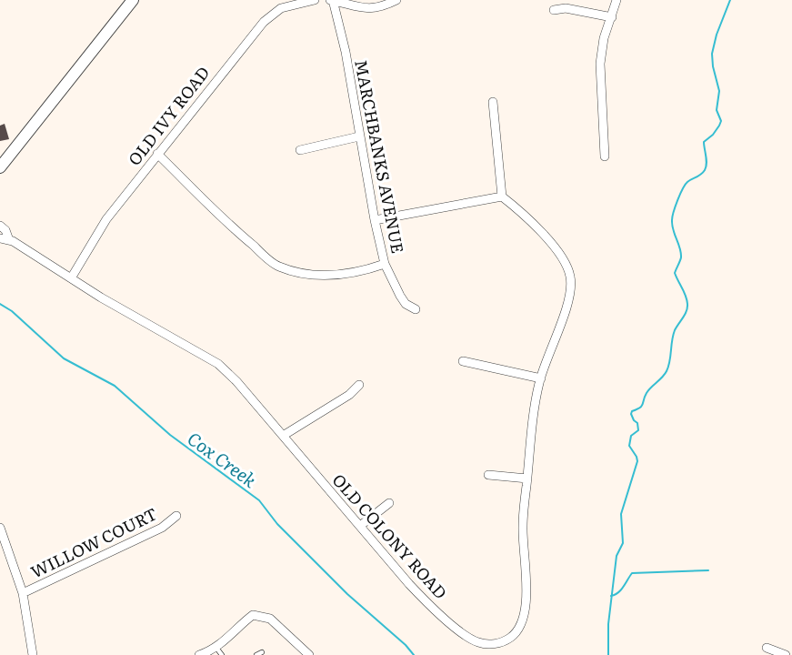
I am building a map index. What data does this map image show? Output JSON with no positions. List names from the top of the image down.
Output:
{
  "streets": {
    "street": [
      "OLD IVY ROAD",
      "MARCHBANKS AVENUE",
      "OLD COLONY ROAD",
      "WILLOW COURT"
    ]
  },
  "crossings": [
    ["OLD IVY ROAD", "OLD COLONY ROAD"]
  ],
  "water": ["Cox Creek"]
}
